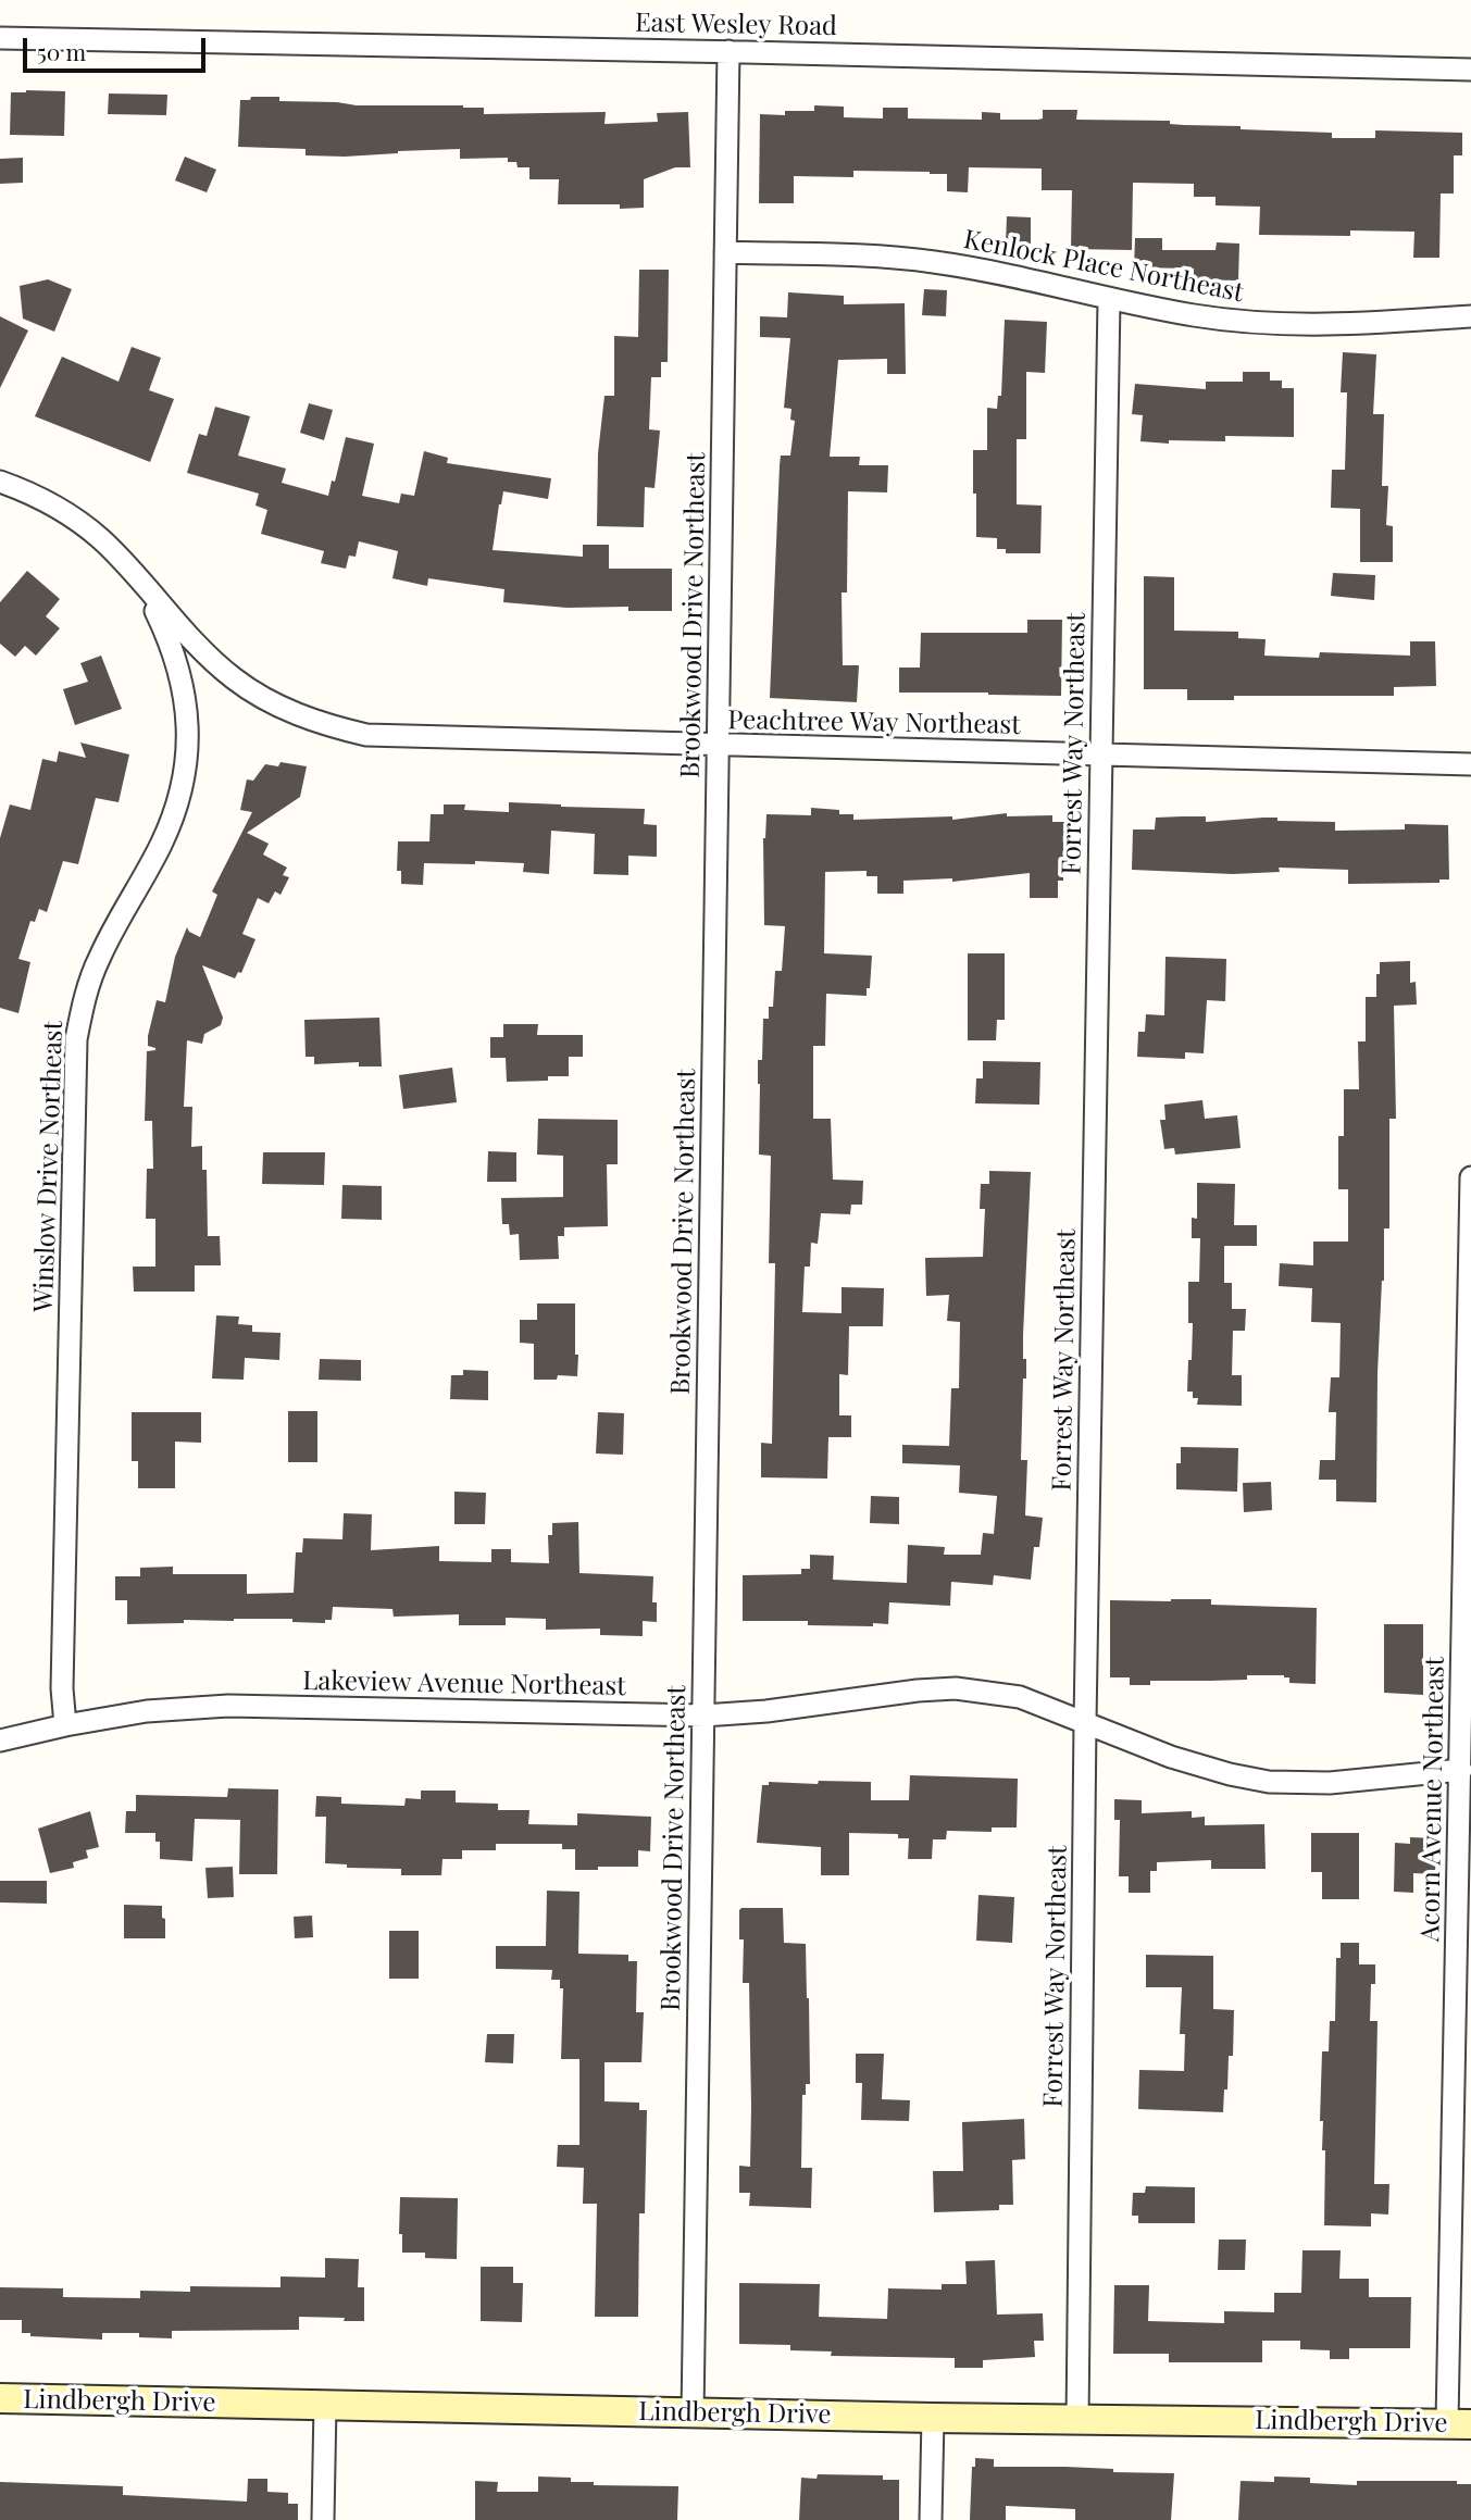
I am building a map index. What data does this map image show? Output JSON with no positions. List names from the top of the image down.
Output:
{
  "streets": {
    "main road": ["Lindbergh Drive"],
    "street": [
      "East Wesley Road",
      "Kenlock Place Northeast",
      "Brookwood Drive Northeast",
      "Peachtree Way Northeast",
      "Forrest Way Northeast",
      "Winslow Drive Northeast",
      "Lakeview Avenue Northeast",
      "Acorn Avenue Northeast"
    ]
  },
  "crossings": [
    ["East Wesley Road", "Brookwood Drive Northeast"],
    ["Kenlock Place Northeast", "Brookwood Drive Northeast"],
    ["Kenlock Place Northeast", "Forrest Way Northeast"],
    ["Brookwood Drive Northeast", "Peachtree Way Northeast"],
    ["Brookwood Drive Northeast", "Lakeview Avenue Northeast"],
    ["Brookwood Drive Northeast", "Lindbergh Drive"],
    ["Peachtree Way Northeast", "Forrest Way Northeast"],
    ["Peachtree Way Northeast", "Winslow Drive Northeast"],
    ["Forrest Way Northeast", "Lakeview Avenue Northeast"],
    ["Forrest Way Northeast", "Lindbergh Drive"],
    ["Winslow Drive Northeast", "Lakeview Avenue Northeast"],
    ["Lakeview Avenue Northeast", "Acorn Avenue Northeast"],
    ["Acorn Avenue Northeast", "Lindbergh Drive"]
  ],
  "scale_bar": "50 m"
}
